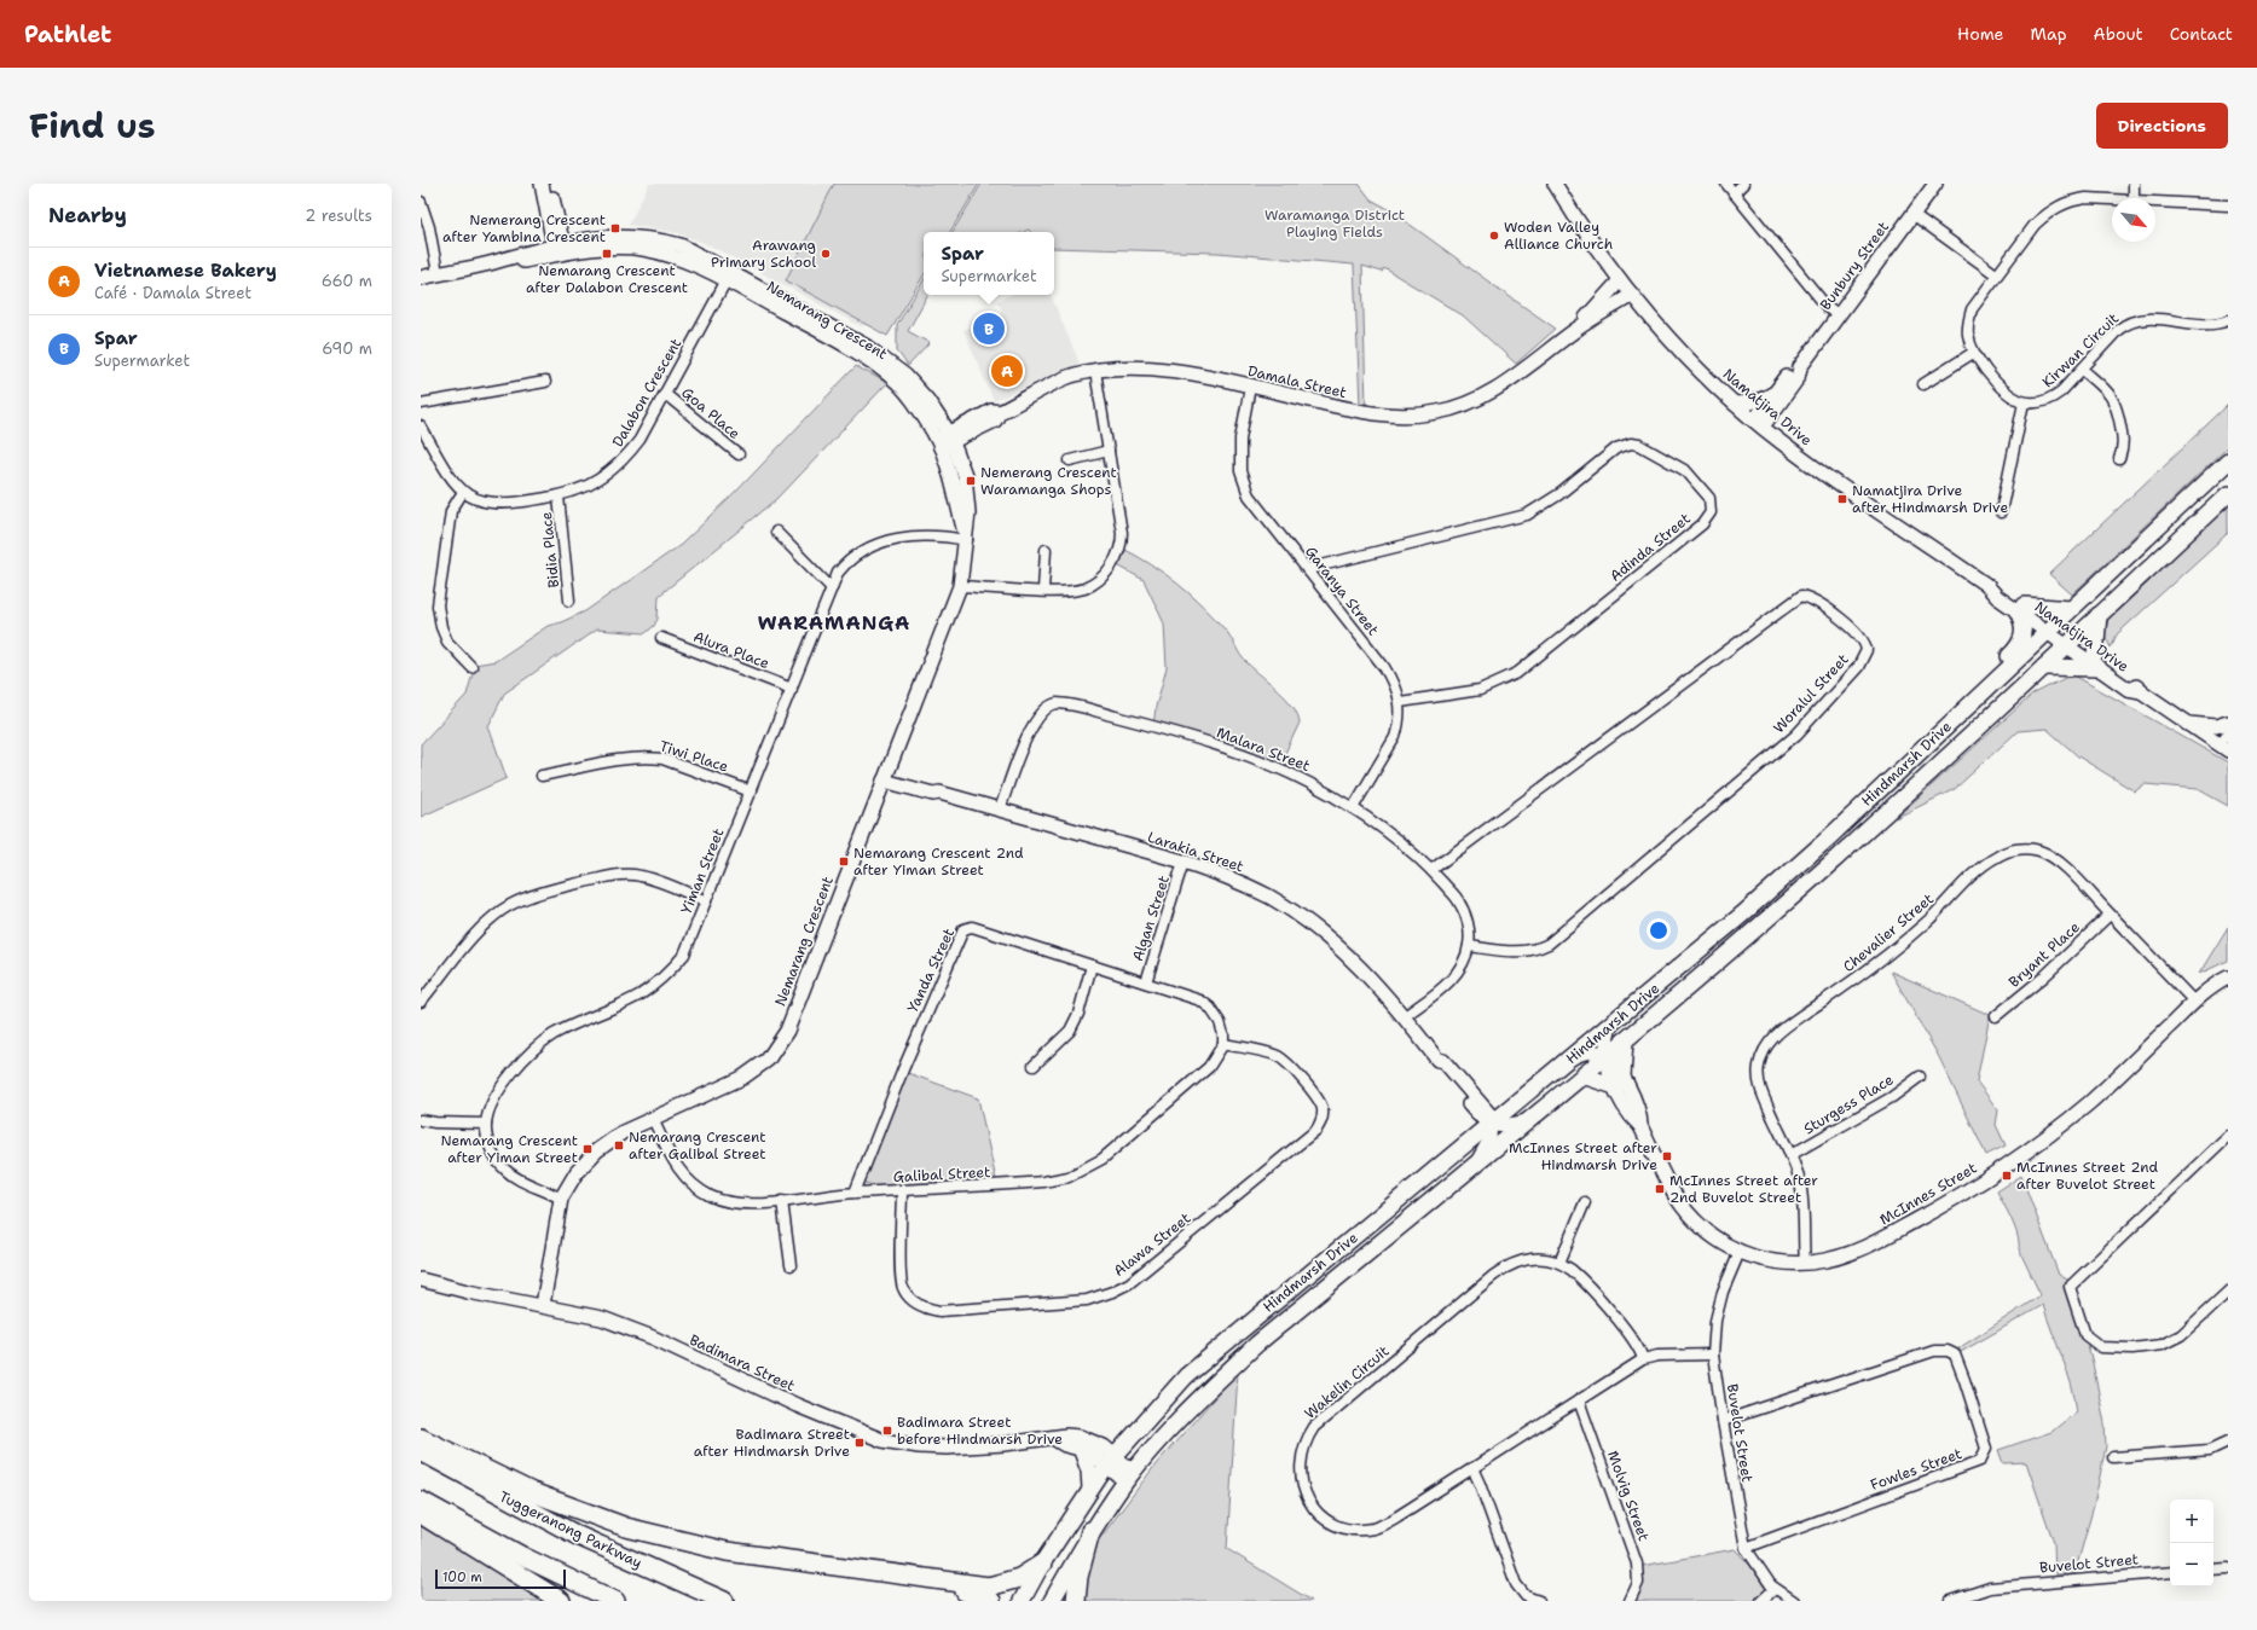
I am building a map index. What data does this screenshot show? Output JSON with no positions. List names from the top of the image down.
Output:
{
  "streets": {
    "highway": ["Tuggeranong Parkway"],
    "main road": ["Hindmarsh Drive"],
    "street": [
      "Bunbury Street",
      "Nemarang Crescent",
      "Kirwan Circuit",
      "Damala Street",
      "Dalabon Crescent",
      "Namatjira Drive",
      "Goa Place",
      "Adinda Street",
      "Bidia Place",
      "Garanya Street",
      "Alura Place",
      "Woralul Street",
      "Malara Street",
      "Tiwi Place",
      "Larakia Street",
      "Yiman Street",
      "Algan Street",
      "Chevalier Street",
      "Bryant Place",
      "Yanda Street",
      "Sturgess Place",
      "Galibal Street",
      "McInnes Street",
      "Alawa Street",
      "Badimara Street",
      "Wakelin Circuit",
      "Buvelot Street",
      "Fowles Street",
      "Molvig Street"
    ]
  },
  "crossings": [
    ["Bunbury Street", "Namatjira Drive"],
    ["Nemarang Crescent", "Damala Street"],
    ["Nemarang Crescent", "Dalabon Crescent"],
    ["Nemarang Crescent", "Larakia Street"],
    ["Nemarang Crescent", "Yiman Street"],
    ["Nemarang Crescent", "Galibal Street"],
    ["Nemarang Crescent", "Badimara Street"],
    ["Damala Street", "Namatjira Drive"],
    ["Damala Street", "Garanya Street"],
    ["Dalabon Crescent", "Goa Place"],
    ["Dalabon Crescent", "Bidia Place"],
    ["Namatjira Drive", "Hindmarsh Drive"],
    ["Adinda Street", "Garanya Street"],
    ["Garanya Street", "Malara Street"],
    ["Alura Place", "Yiman Street"],
    ["Woralul Street", "Malara Street"],
    ["Malara Street", "Larakia Street"],
    ["Tiwi Place", "Yiman Street"],
    ["Hindmarsh Drive", "Larakia Street"],
    ["Hindmarsh Drive", "McInnes Street"],
    ["Hindmarsh Drive", "Badimara Street"],
    ["Larakia Street", "Algan Street"],
    ["Algan Street", "Yanda Street"],
    ["Chevalier Street", "Bryant Place"],
    ["Chevalier Street", "Sturgess Place"],
    ["Chevalier Street", "McInnes Street"],
    ["Yanda Street", "Galibal Street"],
    ["Yanda Street", "Alawa Street"],
    ["Galibal Street", "Alawa Street"],
    ["McInnes Street", "Buvelot Street"],
    ["Wakelin Circuit", "Buvelot Street"],
    ["Wakelin Circuit", "Molvig Street"],
    ["Buvelot Street", "Fowles Street"]
  ],
  "districts": ["WARAMANGA"],
  "parks": ["Waramanga District Playing Fields"],
  "places": {
    "transit": [
      "Nemerang Crescent after Yambina Crescent",
      "Nemarang Crescent after Dalabon Crescent",
      "Nemerang Crescent Waramanga Shops",
      "Namatjira Drive after Hindmarsh Drive",
      "Nemarang Crescent 2nd after Yiman Street",
      "Nemarang Crescent after Galibal Street",
      "Nemarang Crescent after Yiman Street",
      "McInnes Street after Hindmarsh Drive",
      "McInnes Street 2nd after Buvelot Street",
      "McInnes Street after 2nd Buvelot Street",
      "Badimara Street before Hindmarsh Drive",
      "Badimara Street after Hindmarsh Drive"
    ],
    "other": ["Woden Valley Alliance Church", "Arawang Primary School"]
  },
  "scale_bar": "100 m",
  "north": "bottom right",
  "page": {
    "header": "Pathlet",
    "nav": [
      "Home",
      "Map",
      "About",
      "Contact"
    ],
    "title": "Find us",
    "buttons": "Directions",
    "heading": ["Nearby", "2 results"],
    "popup": ["Spar", "Supermarket"],
    "list": [
      {
        "mark": "A",
        "name": "Vietnamese Bakery",
        "note": "Café · Damala Street",
        "value": "660 m"
      },
      {
        "mark": "B",
        "name": "Spar",
        "note": "Supermarket",
        "value": "690 m"
      }
    ],
    "pins": ["B", "A"],
    "map_buttons": ["+", "−"],
    "scale": "100 m"
  }
}
